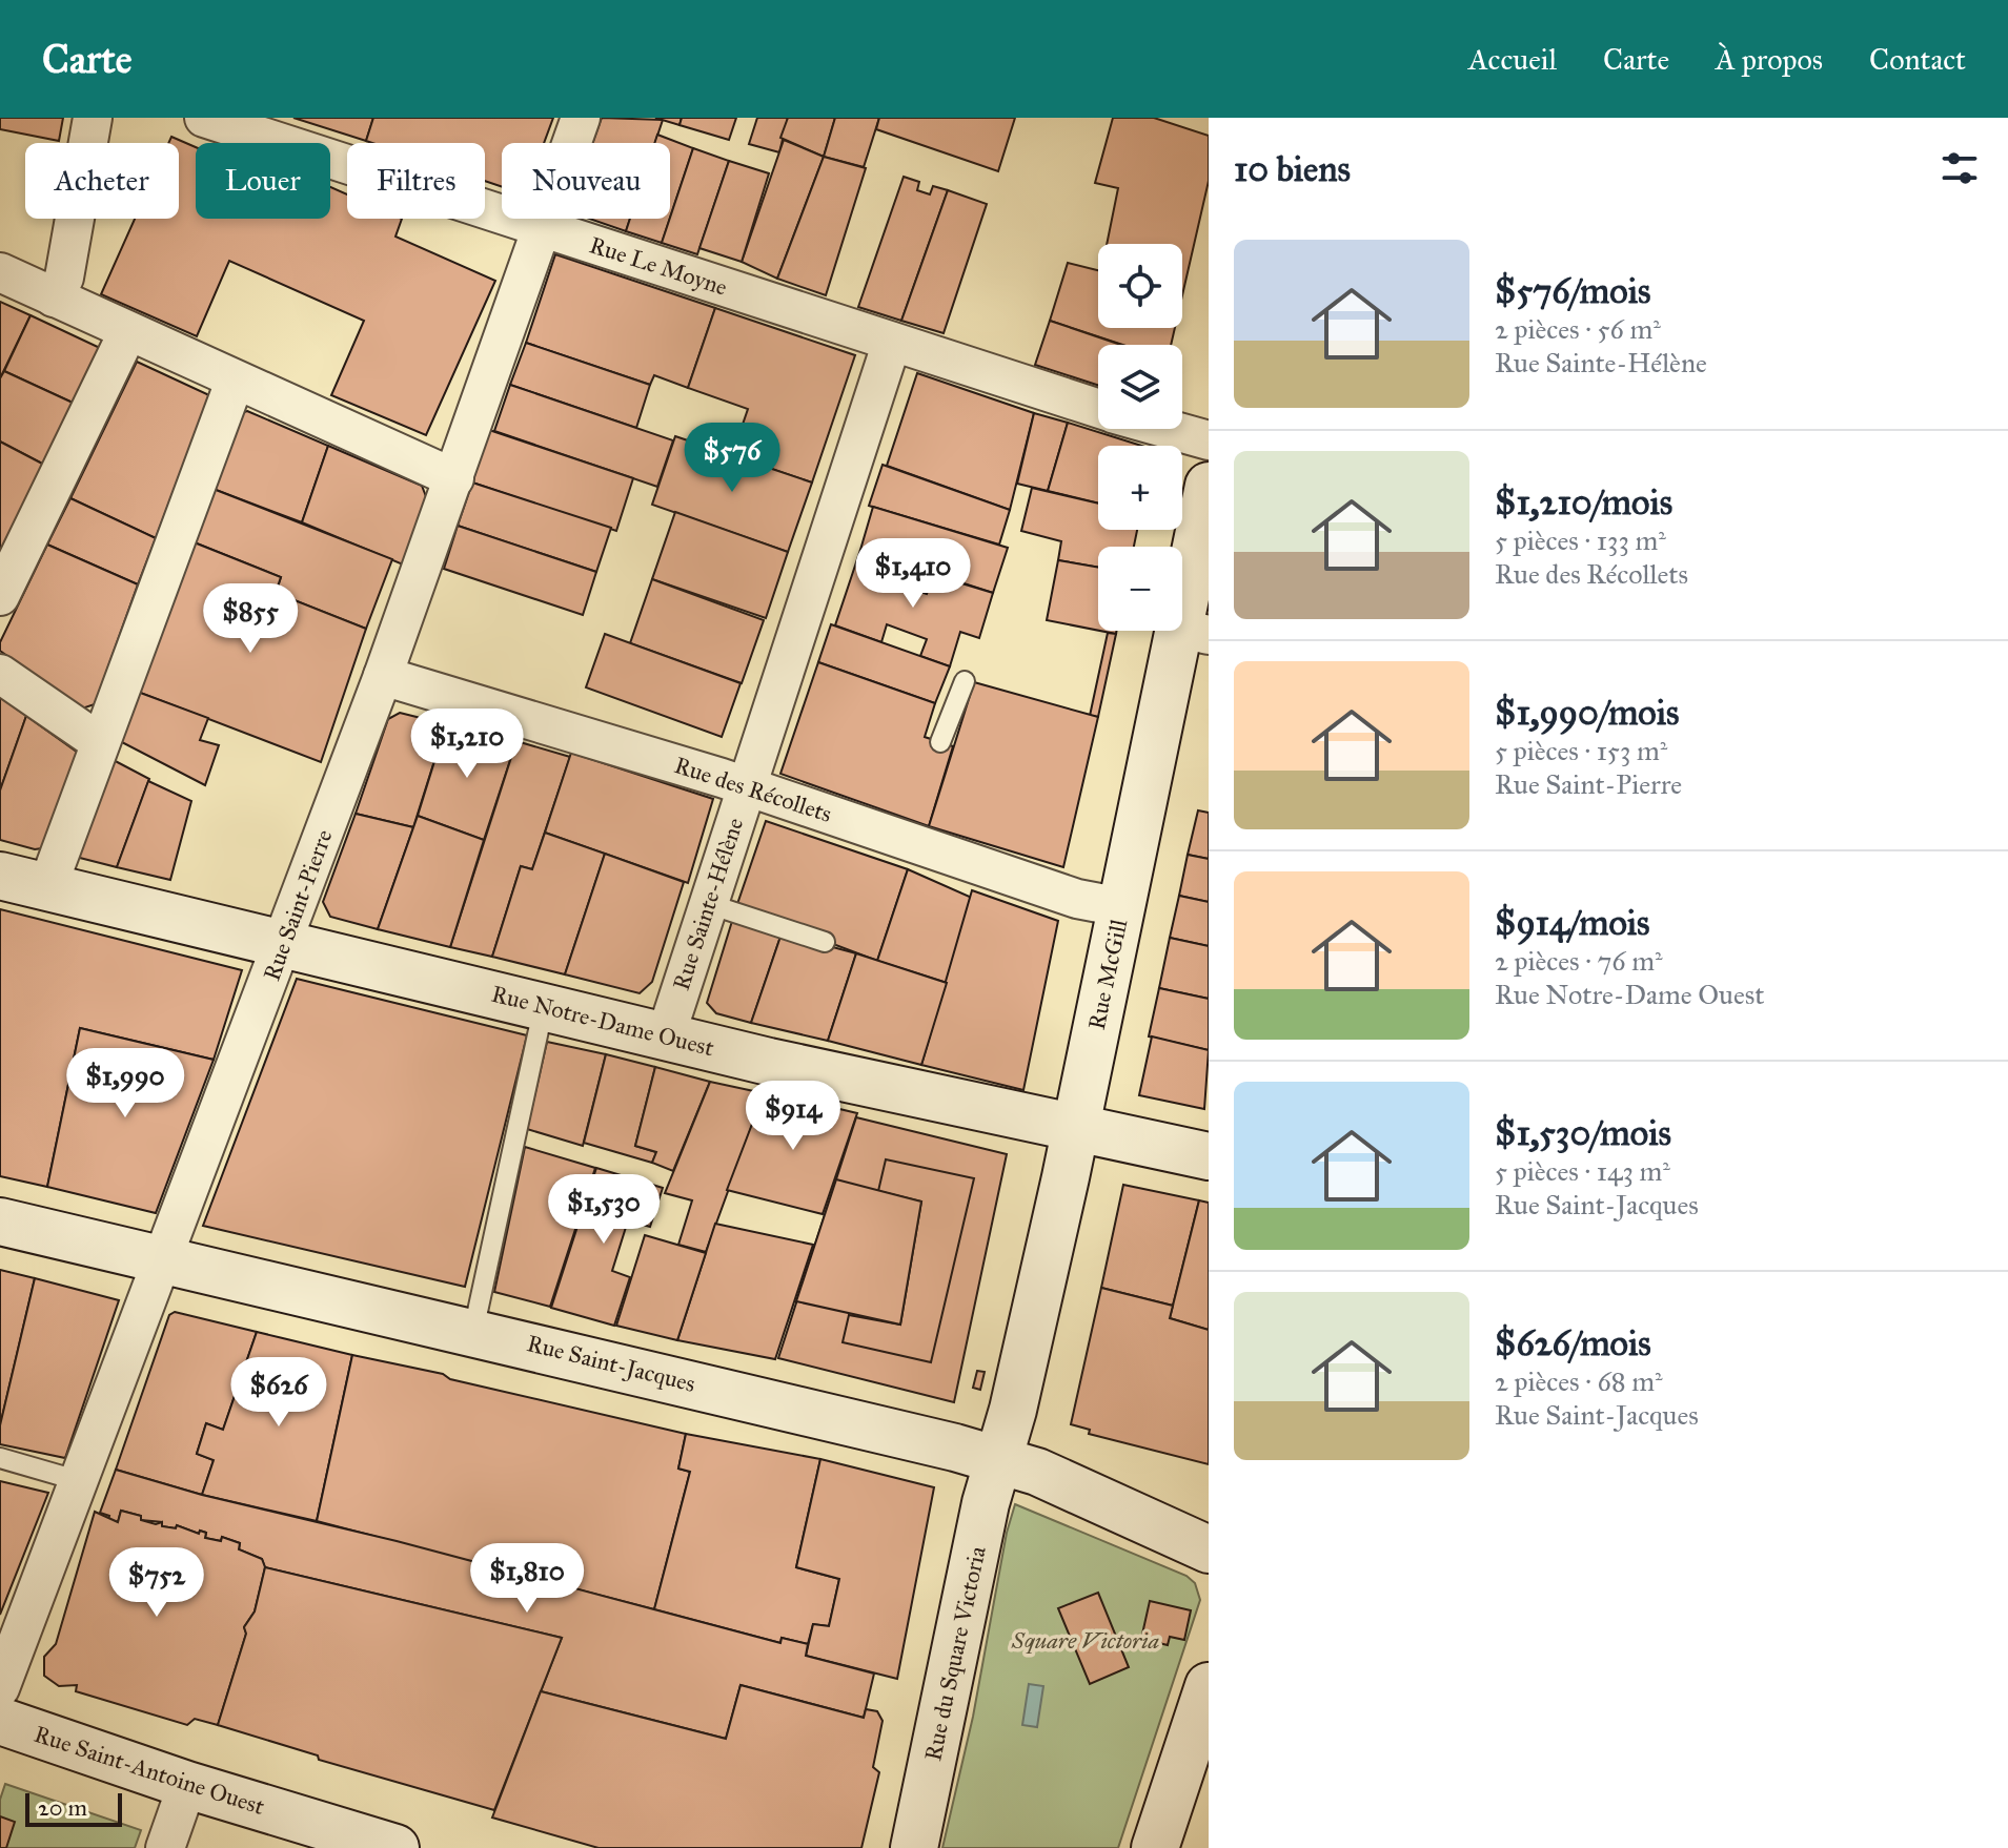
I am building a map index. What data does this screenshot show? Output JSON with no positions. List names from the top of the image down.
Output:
{
  "streets": {
    "street": [
      "Rue Le Moyne",
      "Rue des Récollets",
      "Rue Sainte-Hélène",
      "Rue Saint-Pierre",
      "Rue McGill",
      "Rue Notre-Dame Ouest",
      "Rue Saint-Jacques",
      "Rue du Square Victoria",
      "Rue Saint-Antoine Ouest"
    ]
  },
  "crossings": [
    ["Rue Le Moyne", "Rue Sainte-Hélène"],
    ["Rue Le Moyne", "Rue Saint-Pierre"],
    ["Rue des Récollets", "Rue Sainte-Hélène"],
    ["Rue des Récollets", "Rue Saint-Pierre"],
    ["Rue des Récollets", "Rue McGill"],
    ["Rue Sainte-Hélène", "Rue Notre-Dame Ouest"],
    ["Rue Saint-Pierre", "Rue Notre-Dame Ouest"],
    ["Rue Saint-Pierre", "Rue Saint-Jacques"],
    ["Rue McGill", "Rue Notre-Dame Ouest"],
    ["Rue McGill", "Rue Saint-Jacques"],
    ["Rue McGill", "Rue du Square Victoria"],
    ["Rue Saint-Jacques", "Rue du Square Victoria"]
  ],
  "parks": ["Square Victoria"],
  "scale_bar": "20 m",
  "page": {
    "header": "Carte",
    "nav": [
      "Accueil",
      "Carte",
      "À propos",
      "Contact"
    ],
    "heading": "10 biens",
    "chip": [
      "Acheter",
      "Louer",
      "Filtres",
      "Nouveau"
    ],
    "list": [
      {
        "name": "$576/mois",
        "note": "2 pièces · 56 m² · Rue Sainte-Hélène"
      },
      {
        "name": "$1,210/mois",
        "note": "5 pièces · 133 m² · Rue des Récollets"
      },
      {
        "name": "$1,990/mois",
        "note": "5 pièces · 153 m² · Rue Saint-Pierre"
      },
      {
        "name": "$914/mois",
        "note": "2 pièces · 76 m² · Rue Notre-Dame Ouest"
      },
      {
        "name": "$1,530/mois",
        "note": "5 pièces · 143 m² · Rue Saint-Jacques"
      },
      {
        "name": "$626/mois",
        "note": "2 pièces · 68 m² · Rue Saint-Jacques"
      }
    ],
    "map_buttons": ["+", "−"],
    "price": [
      "$576",
      "$1,410",
      "$855",
      "$1,210",
      "$1,990",
      "$914",
      "$1,530",
      "$626",
      "$1,810",
      "$752"
    ],
    "scale": "20 m"
  }
}
